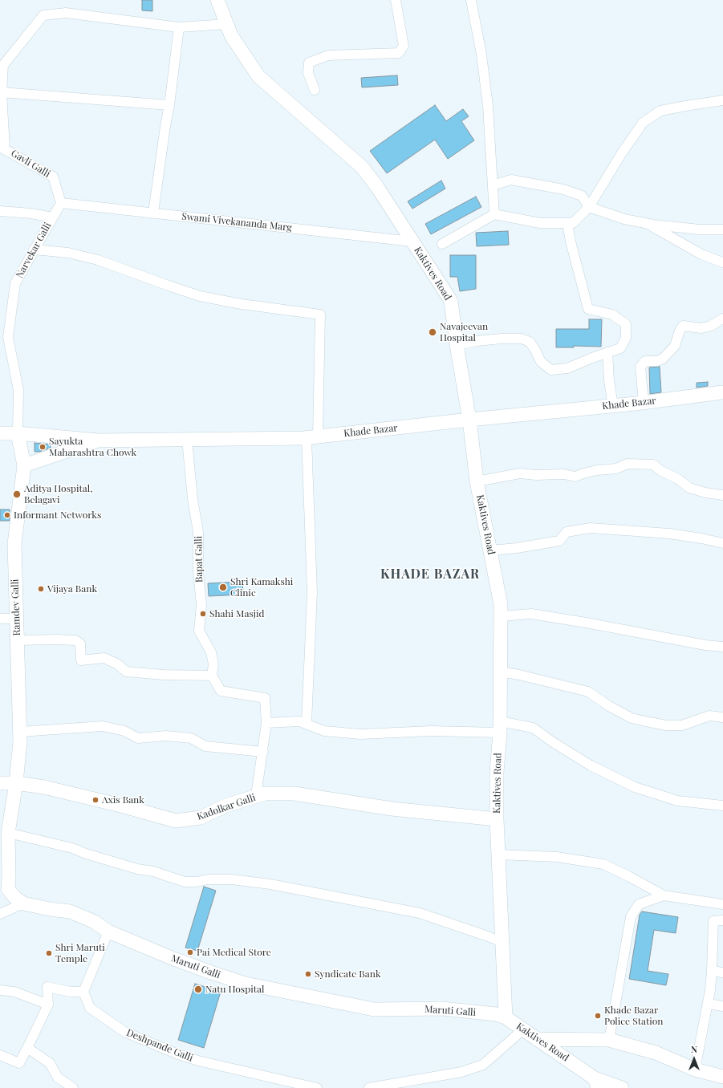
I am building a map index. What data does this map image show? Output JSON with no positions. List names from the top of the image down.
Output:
{
  "streets": {
    "main road": [
      "Kaktives Road",
      "Khade Bazar",
      "Ramdev Galli",
      "Kadolkar Galli",
      "Maruti Galli"
    ],
    "street": [
      "Gavli Galli",
      "Swami Vivekananda Marg",
      "Narvekar Galli",
      "Bapat Galli",
      "Deshpande Galli"
    ]
  },
  "crossings": [
    ["Gavli Galli", "Swami Vivekananda Marg"],
    ["Gavli Galli", "Narvekar Galli"],
    ["Swami Vivekananda Marg", "Narvekar Galli"],
    ["Swami Vivekananda Marg", "Kaktives Road"],
    ["Narvekar Galli", "Khade Bazar"],
    ["Narvekar Galli", "Ramdev Galli"],
    ["Kaktives Road", "Khade Bazar"],
    ["Kaktives Road", "Kadolkar Galli"],
    ["Kaktives Road", "Maruti Galli"],
    ["Khade Bazar", "Bapat Galli"],
    ["Khade Bazar", "Ramdev Galli"],
    ["Ramdev Galli", "Kadolkar Galli"],
    ["Ramdev Galli", "Maruti Galli"]
  ],
  "districts": ["KHADE BAZAR"],
  "places": [
    "Navajeevan Hospital",
    "Sayukta Maharashtra Chowk",
    "Aditya Hospital, Belagavi",
    "Informant Networks",
    "Shri Kamakshi Clinic",
    "Vijaya Bank",
    "Shahi Masjid",
    "Axis Bank",
    "Pai Medical Store",
    "Shri Maruti Temple",
    "Syndicate Bank",
    "Natu Hospital",
    "Khade Bazar Police Station"
  ],
  "north": "top"
}
